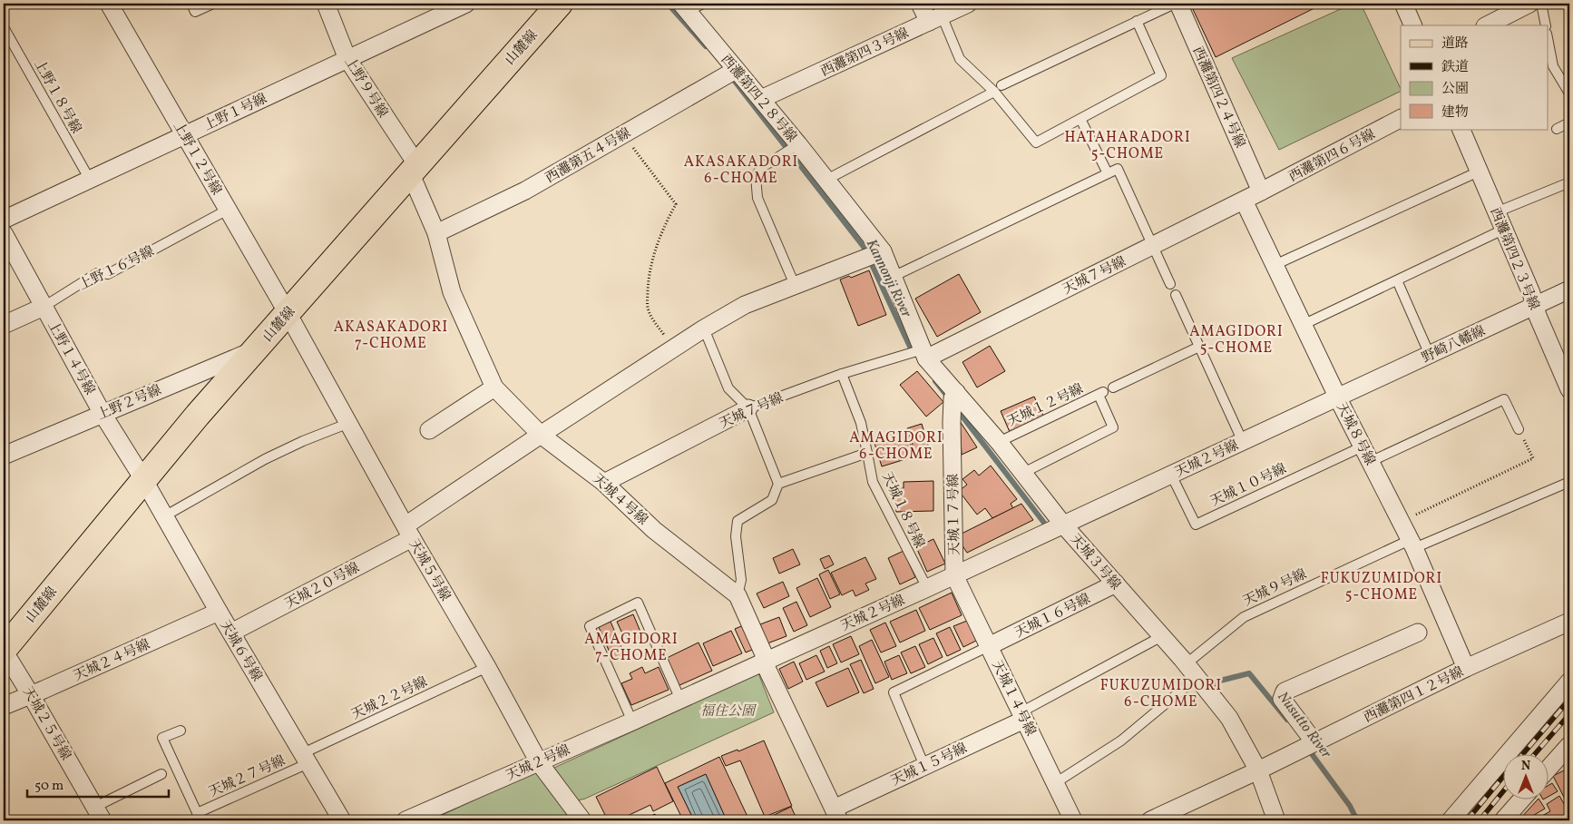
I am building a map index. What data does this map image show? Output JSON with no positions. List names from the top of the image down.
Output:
{
  "streets": {
    "main road": ["山麓線"],
    "street": [
      "西灘第四３号線",
      "上野９号線",
      "西灘第四２４号線",
      "西灘第四２８号線",
      "上野１号線",
      "西灘第五４号線",
      "西灘第四６号線",
      "上野１２号線",
      "西灘第四２３号線",
      "上野１６号線",
      "天城７号線",
      "野崎八幡線",
      "上野１４号線",
      "上野２号線",
      "天城８号線",
      "天城２号線",
      "天城４号線",
      "天城１７号線",
      "天城３号線",
      "天城５号線",
      "天城２０号線",
      "天城１６号線",
      "天城６号線",
      "天城２４号線",
      "西灘第四１２号線",
      "天城１４号線",
      "天城２５号線",
      "天城１５号線"
    ],
    "lane": [
      "上野１８号線",
      "天城１２号線",
      "天城１０号線",
      "天城１８号線",
      "天城９号線",
      "天城２２号線",
      "天城２７号線"
    ]
  },
  "crossings": [
    ["山麓線", "上野９号線"],
    ["山麓線", "上野１２号線"],
    ["山麓線", "上野１４号線"],
    ["山麓線", "上野２号線"],
    ["山麓線", "天城４号線"],
    ["山麓線", "天城５号線"],
    ["山麓線", "天城６号線"],
    ["山麓線", "天城２５号線"],
    ["西灘第四３号線", "西灘第四２８号線"],
    ["上野９号線", "上野１号線"],
    ["上野９号線", "天城４号線"],
    ["上野１８号線", "上野１号線"],
    ["西灘第四２４号線", "西灘第四６号線"],
    ["西灘第四２４号線", "天城７号線"],
    ["西灘第四２８号線", "西灘第五４号線"],
    ["西灘第四２８号線", "天城７号線"],
    ["西灘第四２８号線", "天城３号線"],
    ["西灘第四２８号線", "天城２０号線"],
    ["上野１号線", "上野１２号線"],
    ["西灘第五４号線", "天城４号線"],
    ["西灘第四６号線", "天城７号線"],
    ["上野１２号線", "上野１６号線"],
    ["上野１２号線", "天城５号線"],
    ["西灘第四２３号線", "野崎八幡線"],
    ["上野１６号線", "上野１４号線"],
    ["天城７号線", "天城８号線"],
    ["天城７号線", "天城４号線"],
    ["天城７号線", "天城１８号線"],
    ["天城７号線", "天城３号線"],
    ["野崎八幡線", "天城８号線"],
    ["野崎八幡線", "天城２号線"],
    ["上野１４号線", "上野２号線"],
    ["上野１４号線", "天城６号線"],
    ["天城１２号線", "天城３号線"],
    ["天城８号線", "天城２号線"],
    ["天城８号線", "天城１０号線"],
    ["天城８号線", "天城９号線"],
    ["天城８号線", "西灘第四１２号線"],
    ["天城２号線", "天城１０号線"],
    ["天城２号線", "天城４号線"],
    ["天城２号線", "天城１８号線"],
    ["天城２号線", "天城１７号線"],
    ["天城２号線", "天城３号線"],
    ["天城２号線", "天城５号線"],
    ["天城２号線", "天城１４号線"],
    ["天城４号線", "天城２０号線"],
    ["天城４号線", "天城１５号線"],
    ["天城１７号線", "天城３号線"],
    ["天城１７号線", "天城１４号線"],
    ["天城３号線", "天城９号線"],
    ["天城３号線", "天城１６号線"],
    ["天城３号線", "西灘第四１２号線"],
    ["天城３号線", "天城１５号線"],
    ["天城５号線", "天城２０号線"],
    ["天城５号線", "天城２２号線"],
    ["天城２０号線", "天城６号線"],
    ["天城１６号線", "天城１４号線"],
    ["天城６号線", "天城２４号線"],
    ["天城６号線", "天城２２号線"],
    ["天城６号線", "天城２７号線"],
    ["天城２４号線", "天城２５号線"],
    ["天城２２号線", "天城２７号線"],
    ["天城１４号線", "天城１５号線"]
  ],
  "districts": [
    "HATAHARADORI 5-CHOME",
    "AKASAKADORI 6-CHOME",
    "AKASAKADORI 7-CHOME",
    "AMAGIDORI 5-CHOME",
    "AMAGIDORI 6-CHOME",
    "FUKUZUMIDORI 5-CHOME",
    "AMAGIDORI 7-CHOME",
    "FUKUZUMIDORI 6-CHOME"
  ],
  "water": ["Kannonji River", "Nusutto River"],
  "parks": ["福住公園"],
  "legend": [
    "道路",
    "鉄道",
    "公園",
    "建物"
  ],
  "scale_bar": "50 m",
  "north": "top"
}
